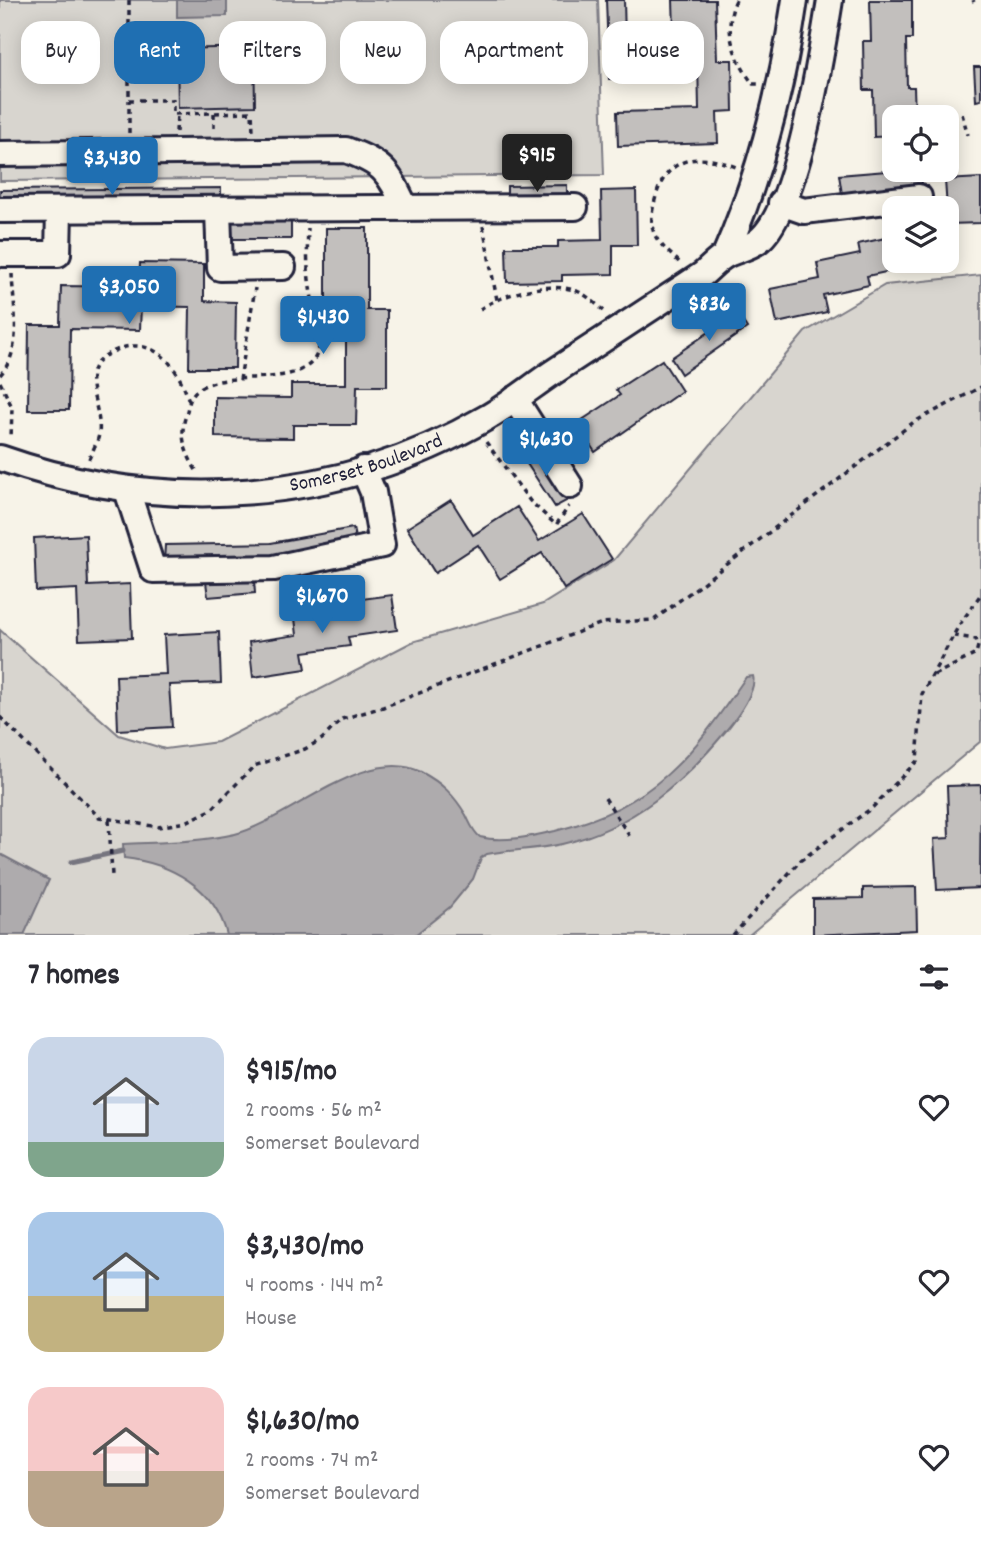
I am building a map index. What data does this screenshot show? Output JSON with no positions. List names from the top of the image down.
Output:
{
  "streets": {
    "street": ["Somerset Boulevard"]
  },
  "page": {
    "chip": [
      "Buy",
      "Rent",
      "Filters",
      "New",
      "Apartment",
      "House"
    ],
    "price": [
      "$915",
      "$3,430",
      "$3,050",
      "$836",
      "$1,430",
      "$1,630",
      "$1,670"
    ],
    "heading": "7 homes",
    "list": [
      {
        "name": "$915/mo",
        "note": "2 rooms · 56 m² · Somerset Boulevard"
      },
      {
        "name": "$3,430/mo",
        "note": "4 rooms · 144 m² · House"
      },
      {
        "name": "$1,630/mo",
        "note": "2 rooms · 74 m² · Somerset Boulevard"
      }
    ]
  }
}
